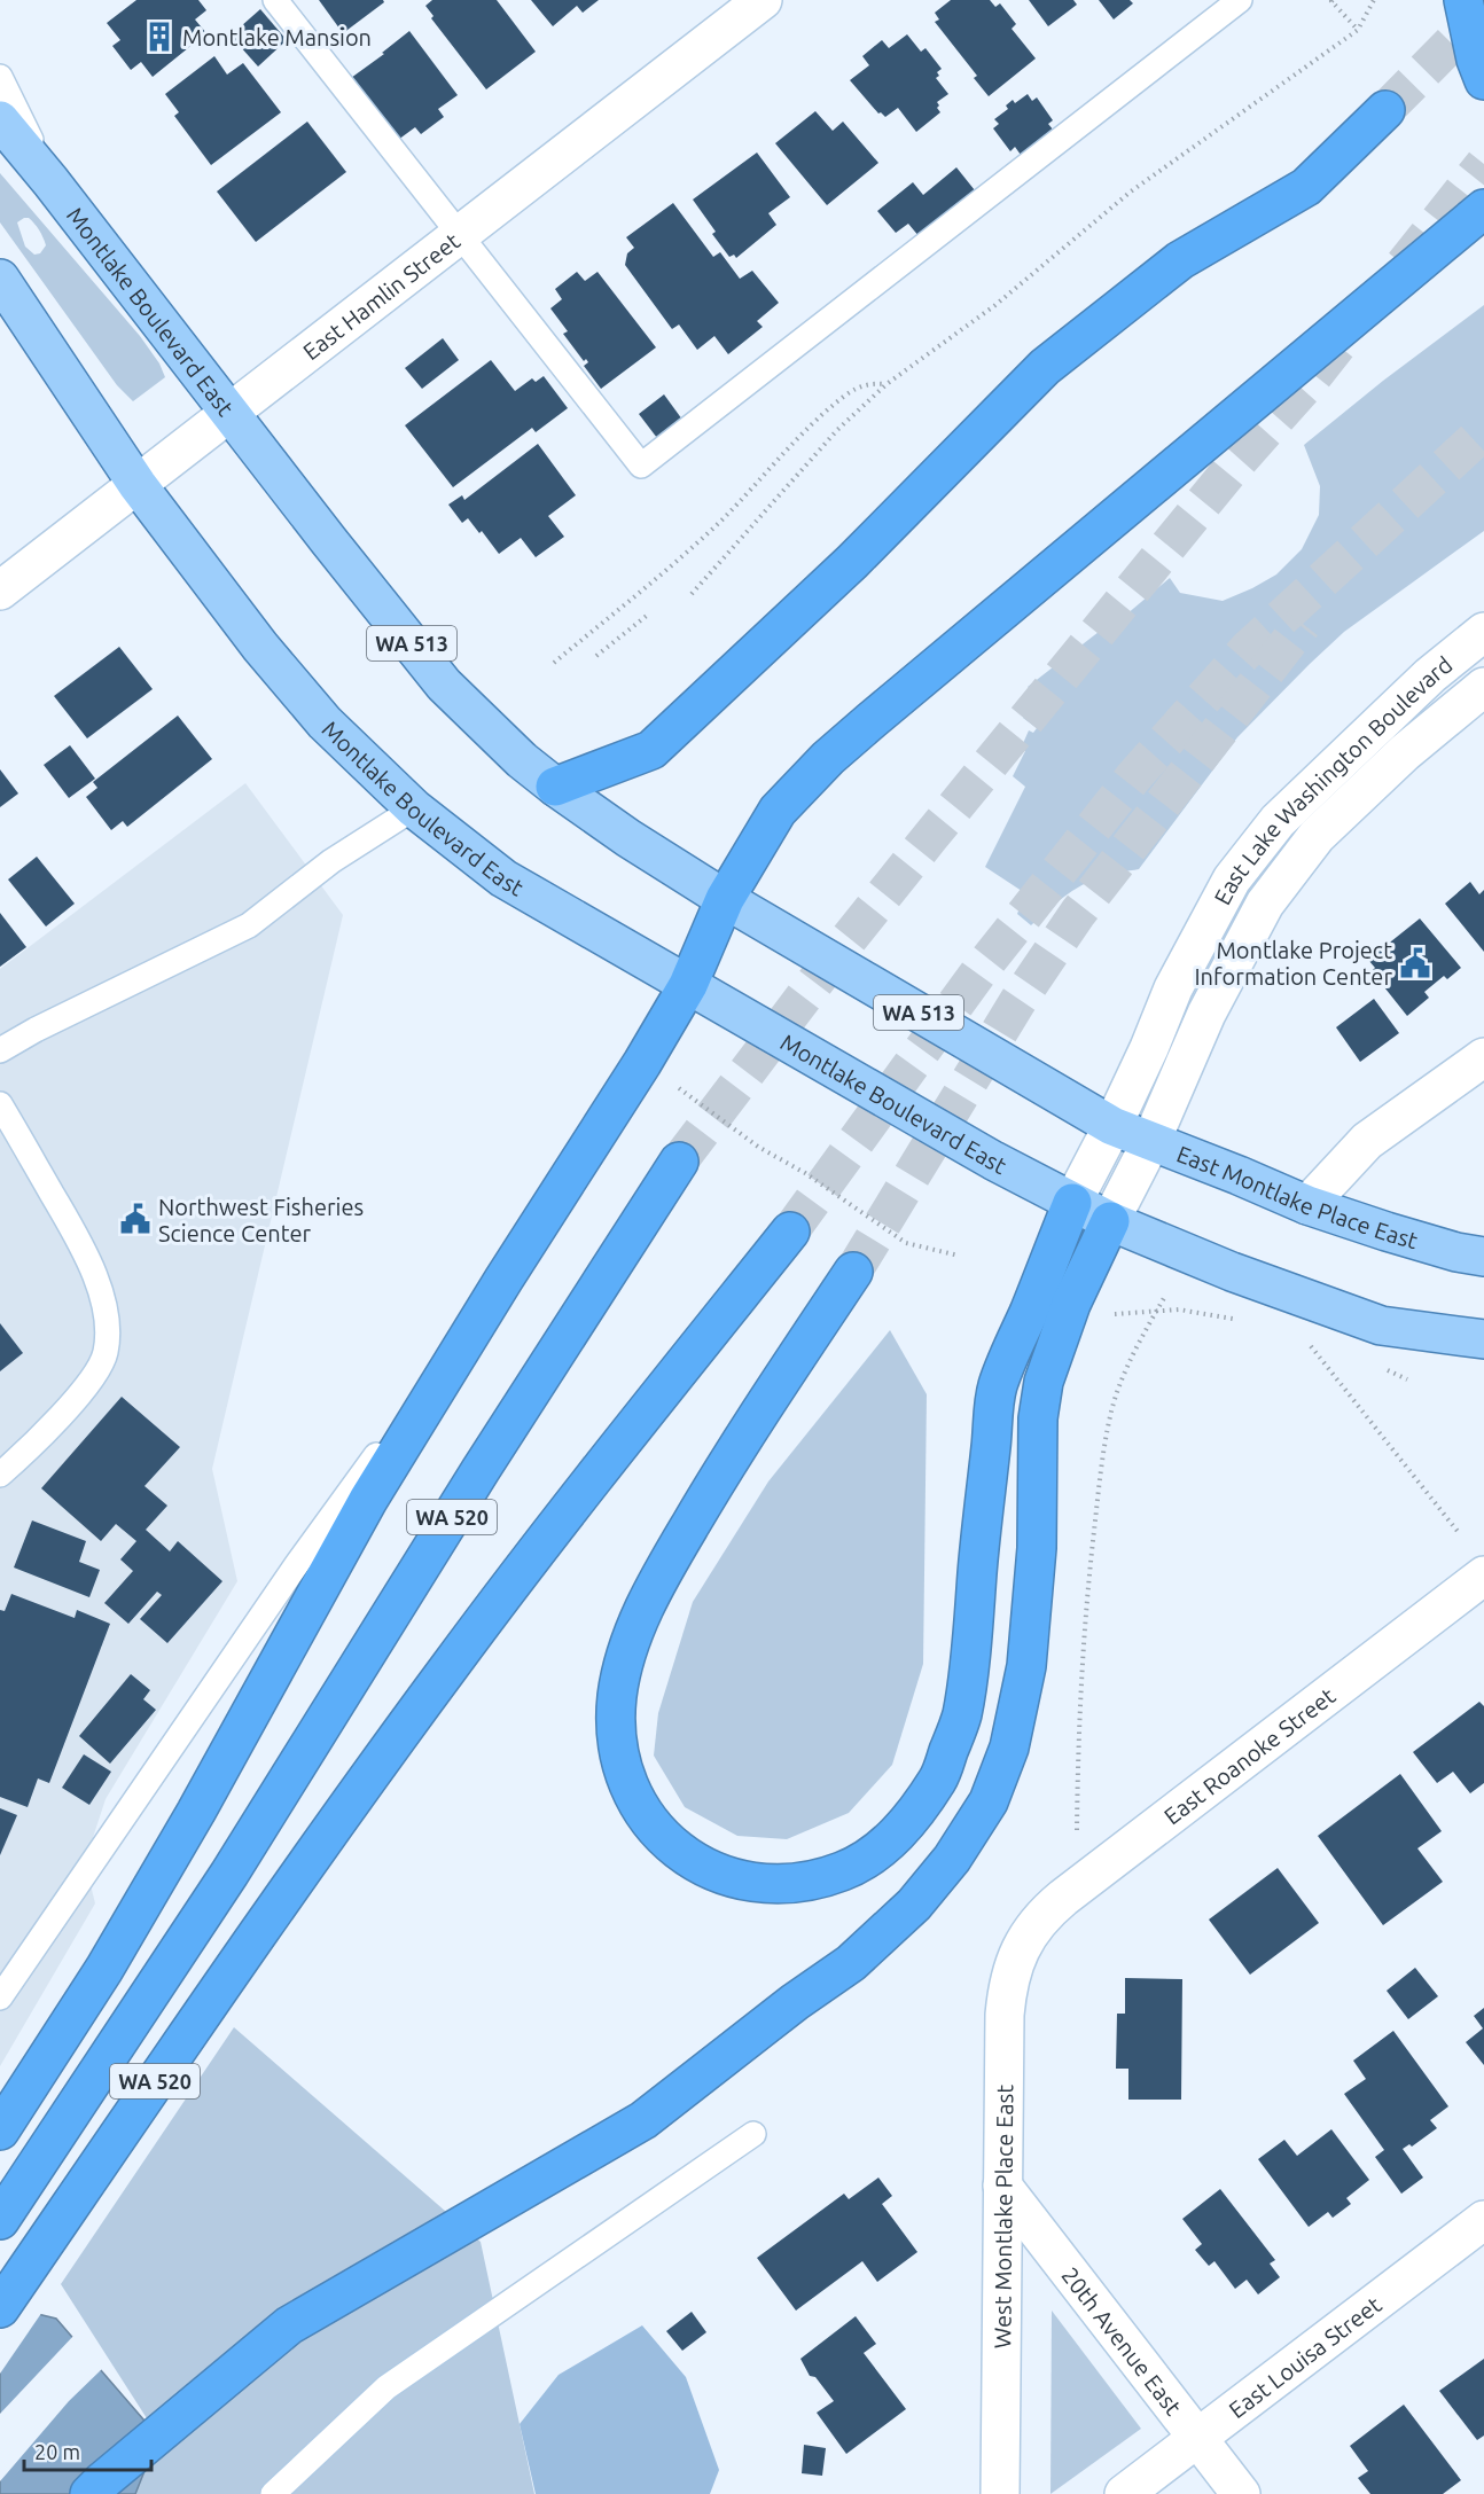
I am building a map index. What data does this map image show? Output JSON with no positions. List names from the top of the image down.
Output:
{
  "streets": {
    "highway": ["WA 520"],
    "main road": ["Montlake Boulevard East", "WA 513", "East Montlake Place East"],
    "street": [
      "East Hamlin Street",
      "East Lake Washington Boulevard",
      "East Roanoke Street",
      "West Montlake Place East",
      "20th Avenue East",
      "East Louisa Street"
    ]
  },
  "crossings": [
    ["East Hamlin Street", "Montlake Boulevard East"],
    ["Montlake Boulevard East", "East Lake Washington Boulevard"],
    ["Montlake Boulevard East", "East Montlake Place East"],
    ["East Lake Washington Boulevard", "East Montlake Place East"],
    ["East Roanoke Street", "West Montlake Place East"],
    ["West Montlake Place East", "20th Avenue East"],
    ["20th Avenue East", "East Louisa Street"]
  ],
  "places": {
    "building": ["Montlake Mansion"],
    "public building": ["Montlake Project Information Center", "Northwest Fisheries Science Center"]
  },
  "scale_bar": "20 m"
}
